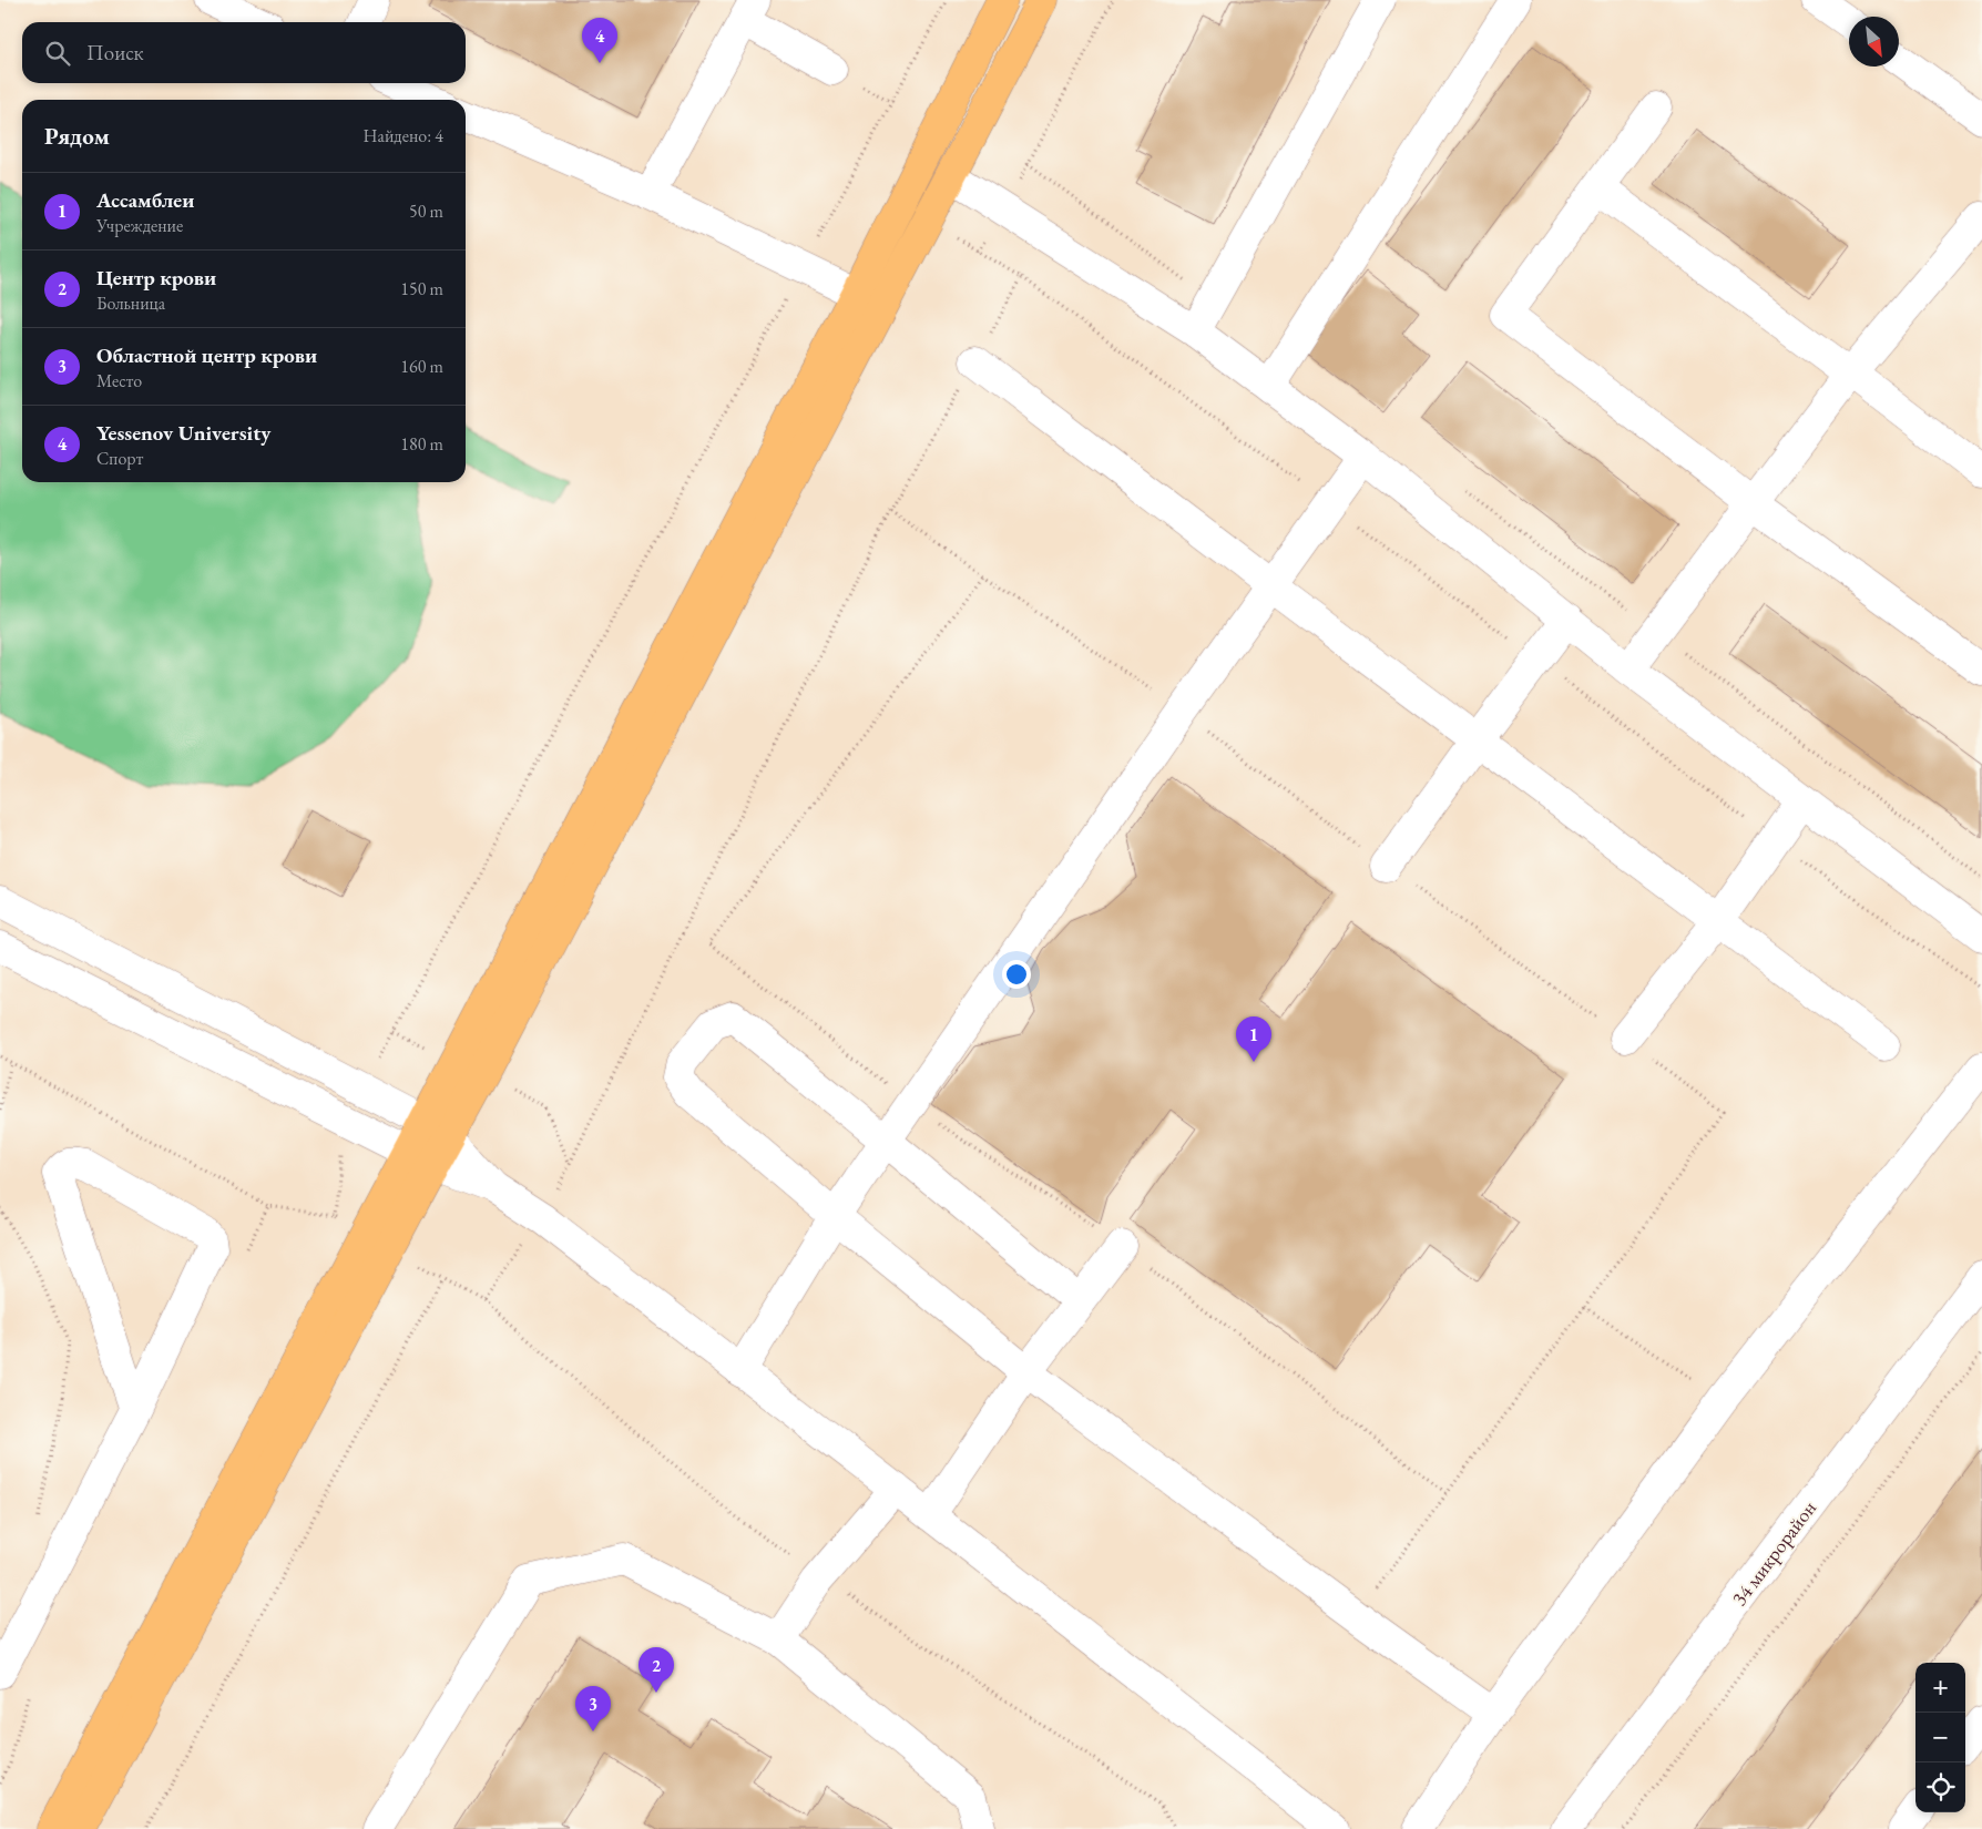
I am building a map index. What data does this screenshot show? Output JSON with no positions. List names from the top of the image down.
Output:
{
  "streets": {
    "street": ["34 микрорайон"]
  },
  "north": "bottom right",
  "page": {
    "pins": [
      "4",
      "1",
      "2",
      "3"
    ],
    "search": "Поиск",
    "heading": ["Рядом", "Найдено: 4"],
    "list": [
      {
        "mark": "1",
        "name": "Ассамблеи",
        "note": "Учреждение",
        "value": "50 m"
      },
      {
        "mark": "2",
        "name": "Центр крови",
        "note": "Больница",
        "value": "150 m"
      },
      {
        "mark": "3",
        "name": "Областной центр крови",
        "note": "Место",
        "value": "160 m"
      },
      {
        "mark": "4",
        "name": "Yessenov University",
        "note": "Спорт",
        "value": "180 m"
      }
    ],
    "map_buttons": ["+", "−"]
  }
}
